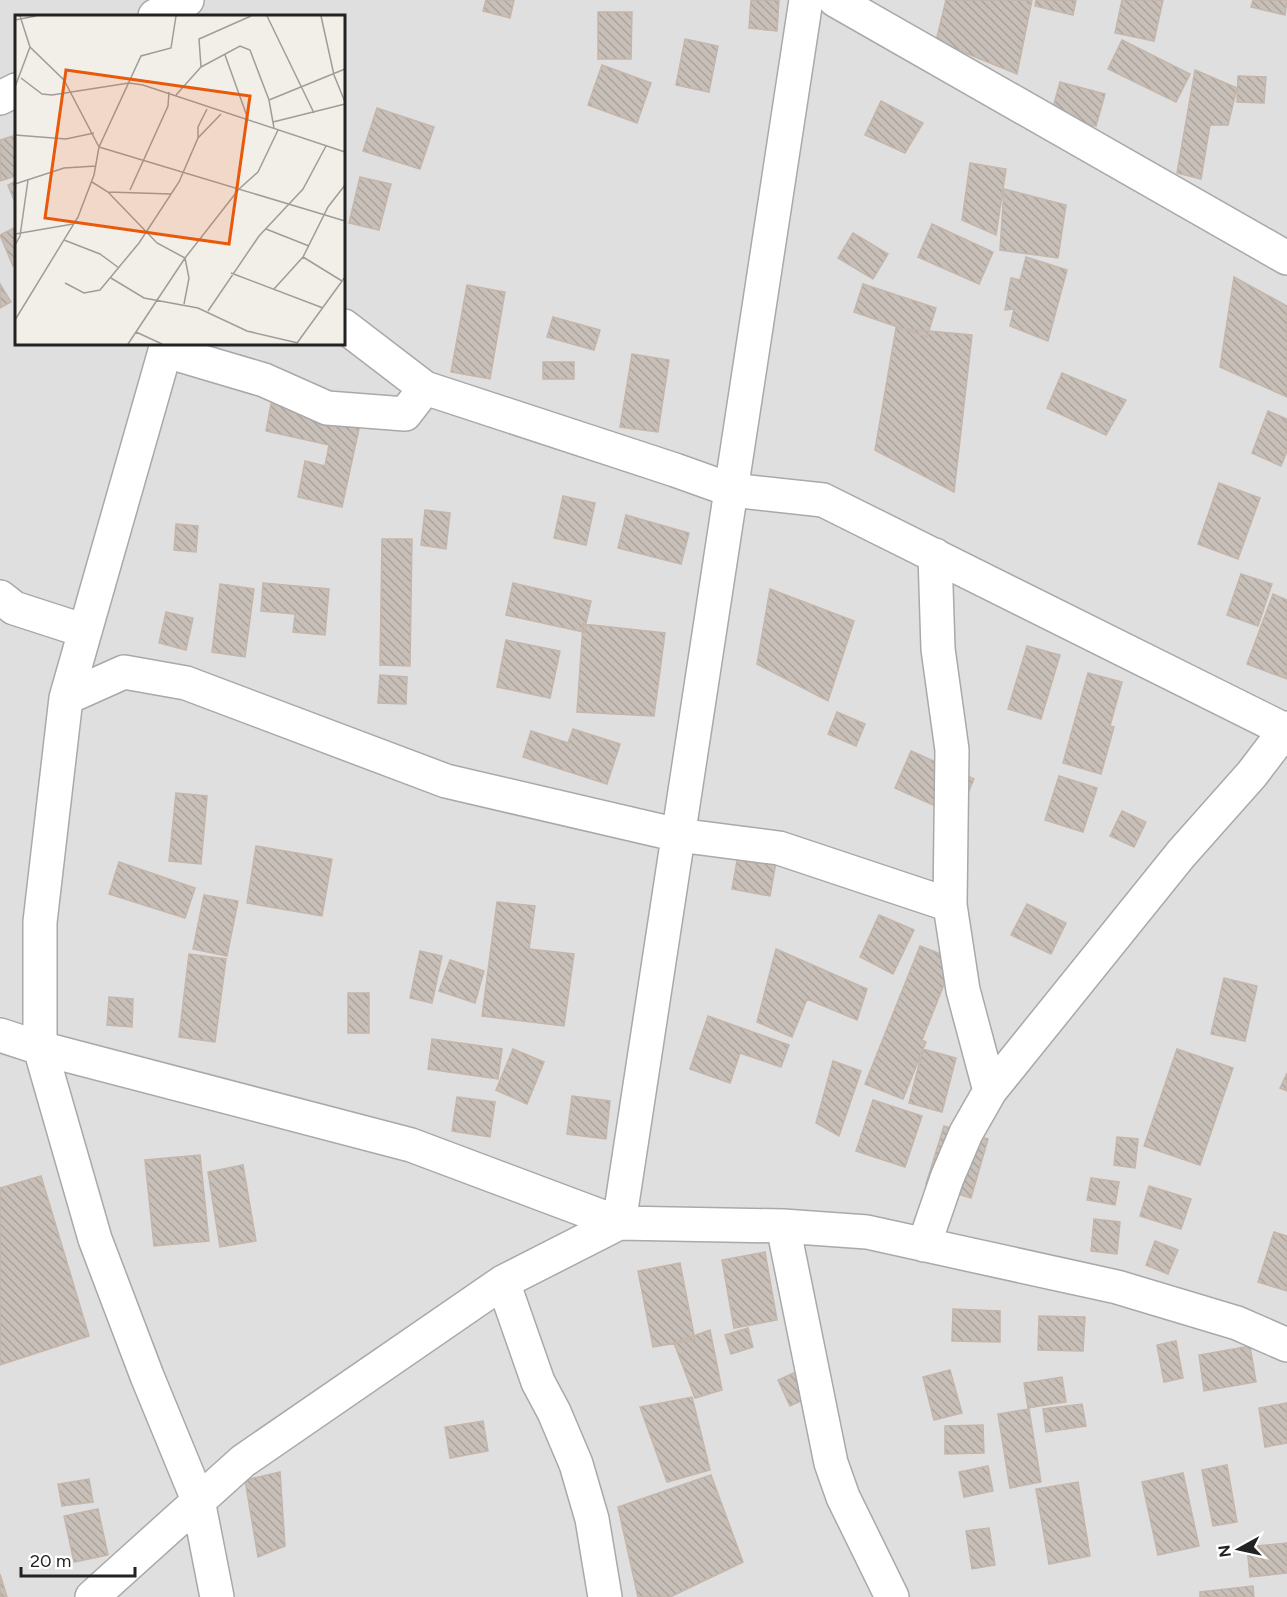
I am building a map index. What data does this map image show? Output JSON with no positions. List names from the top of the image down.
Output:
{
  "scale_bar": "20 m",
  "north": "left"
}
